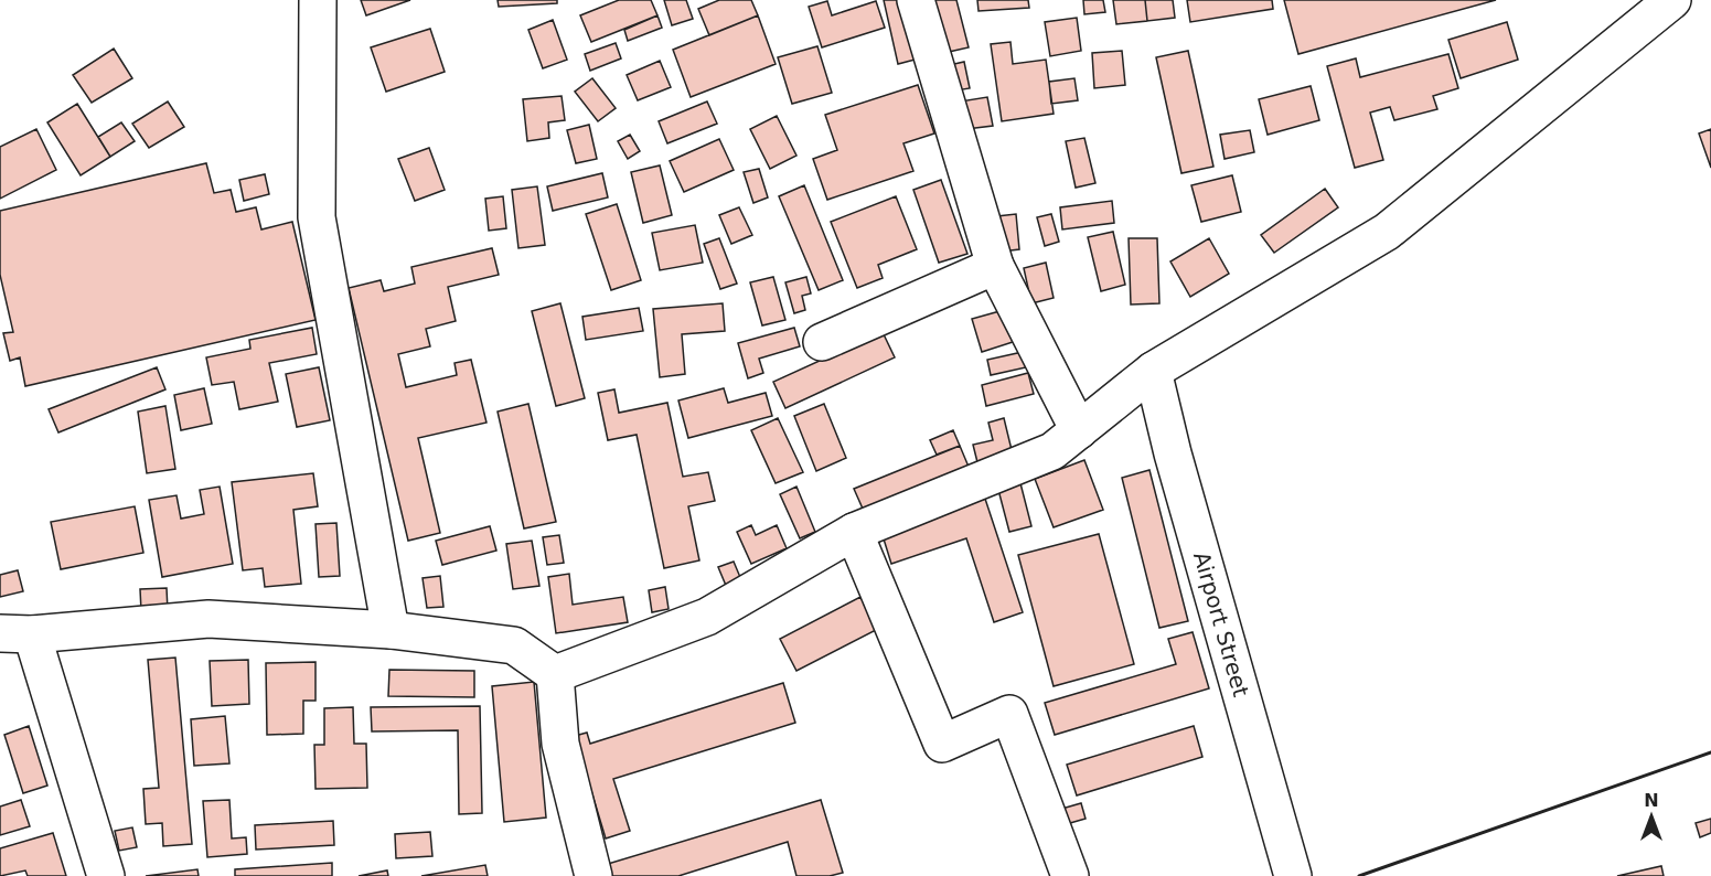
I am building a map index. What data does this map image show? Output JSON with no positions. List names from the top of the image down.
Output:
{
  "streets": {
    "street": ["Airport Street"]
  },
  "north": "top"
}
